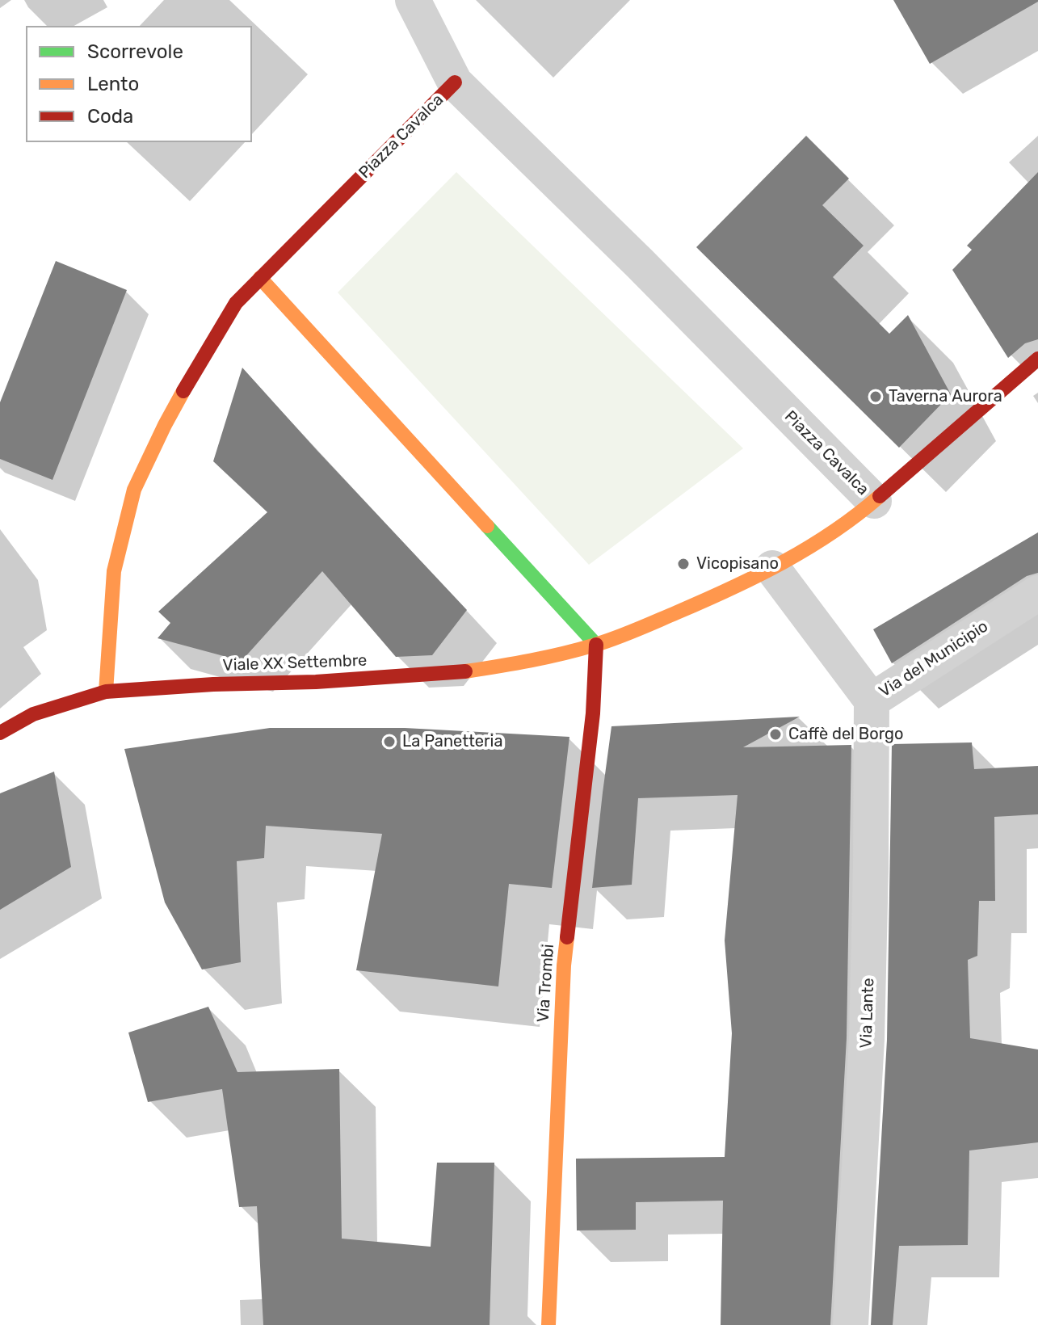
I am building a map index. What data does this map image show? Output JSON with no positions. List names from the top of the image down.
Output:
{
  "streets": {
    "street": [
      "Piazza Cavalca",
      "Via del Municipio",
      "Viale XX Settembre",
      "Via Trombi",
      "Via Lante"
    ]
  },
  "crossings": [
    ["Piazza Cavalca", "Via del Municipio"],
    ["Piazza Cavalca", "Viale XX Settembre"],
    ["Piazza Cavalca", "Via Trombi"],
    ["Via del Municipio", "Via Lante"],
    ["Viale XX Settembre", "Via Trombi"]
  ],
  "places": [
    "Taverna Aurora",
    "Vicopisano",
    "Caffè del Borgo",
    "La Panetteria"
  ],
  "legend": ["Scorrevole", "Lento", "Coda"]
}
